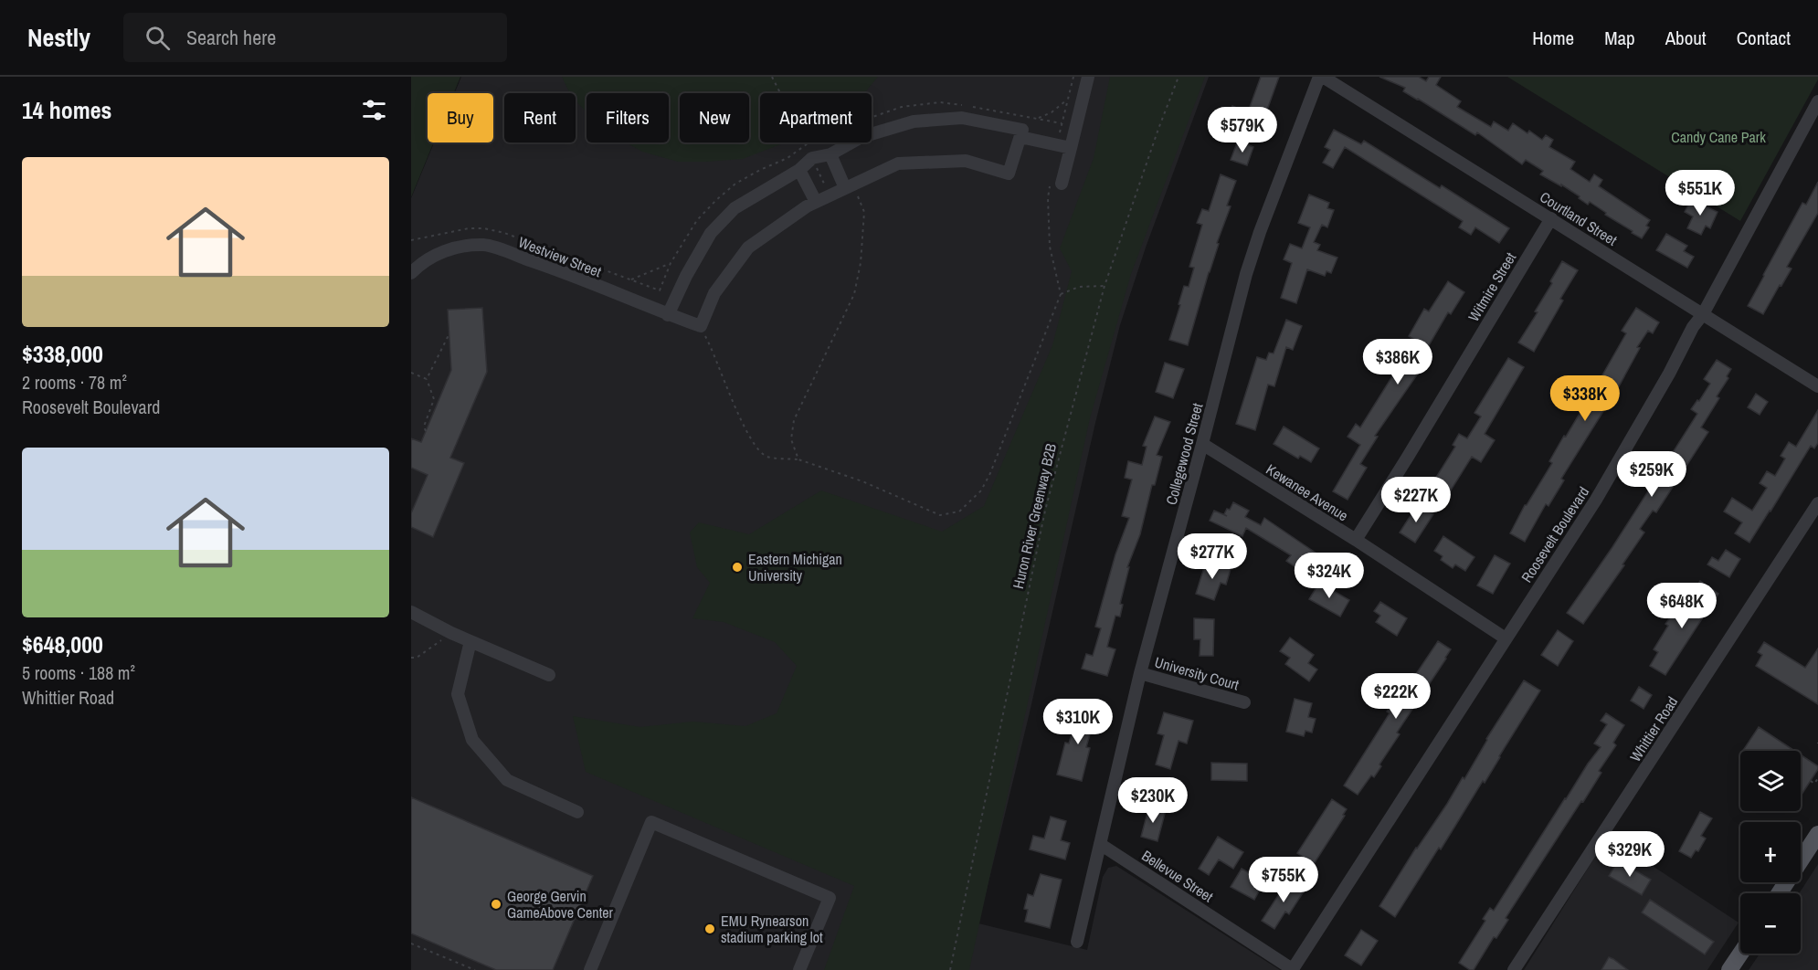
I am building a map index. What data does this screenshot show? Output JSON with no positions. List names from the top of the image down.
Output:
{
  "streets": {
    "street": [
      "Courtland Street",
      "Westview Street",
      "Witmire Street",
      "Collegewood Street",
      "Kewanee Avenue",
      "Roosevelt Boulevard",
      "University Court",
      "Whittier Road",
      "Bellevue Street"
    ],
    "path": ["Huron River Greenway B2B"]
  },
  "crossings": [
    ["Courtland Street", "Witmire Street"],
    ["Courtland Street", "Collegewood Street"],
    ["Courtland Street", "Roosevelt Boulevard"],
    ["Witmire Street", "Kewanee Avenue"],
    ["Collegewood Street", "Kewanee Avenue"],
    ["Collegewood Street", "University Court"],
    ["Collegewood Street", "Bellevue Street"],
    ["Kewanee Avenue", "Roosevelt Boulevard"],
    ["Roosevelt Boulevard", "Bellevue Street"]
  ],
  "parks": ["Candy Cane Park"],
  "places": ["Eastern Michigan University", "George Gervin GameAbove Center", "EMU Rynearson stadium parking lot"],
  "page": {
    "header": "Nestly",
    "search": "Search here",
    "nav": [
      "Home",
      "Map",
      "About",
      "Contact"
    ],
    "heading": "14 homes",
    "chip": [
      "Buy",
      "Rent",
      "Filters",
      "New",
      "Apartment"
    ],
    "price": [
      "$579K",
      "$551K",
      "$386K",
      "$338K",
      "$259K",
      "$227K",
      "$277K",
      "$324K",
      "$648K",
      "$222K",
      "$310K",
      "$230K",
      "$329K",
      "$755K"
    ],
    "list": [
      {
        "name": "$338,000",
        "note": "2 rooms · 78 m² · Roosevelt Boulevard"
      },
      {
        "name": "$648,000",
        "note": "5 rooms · 188 m² · Whittier Road"
      }
    ],
    "map_buttons": ["+", "−"]
  }
}
